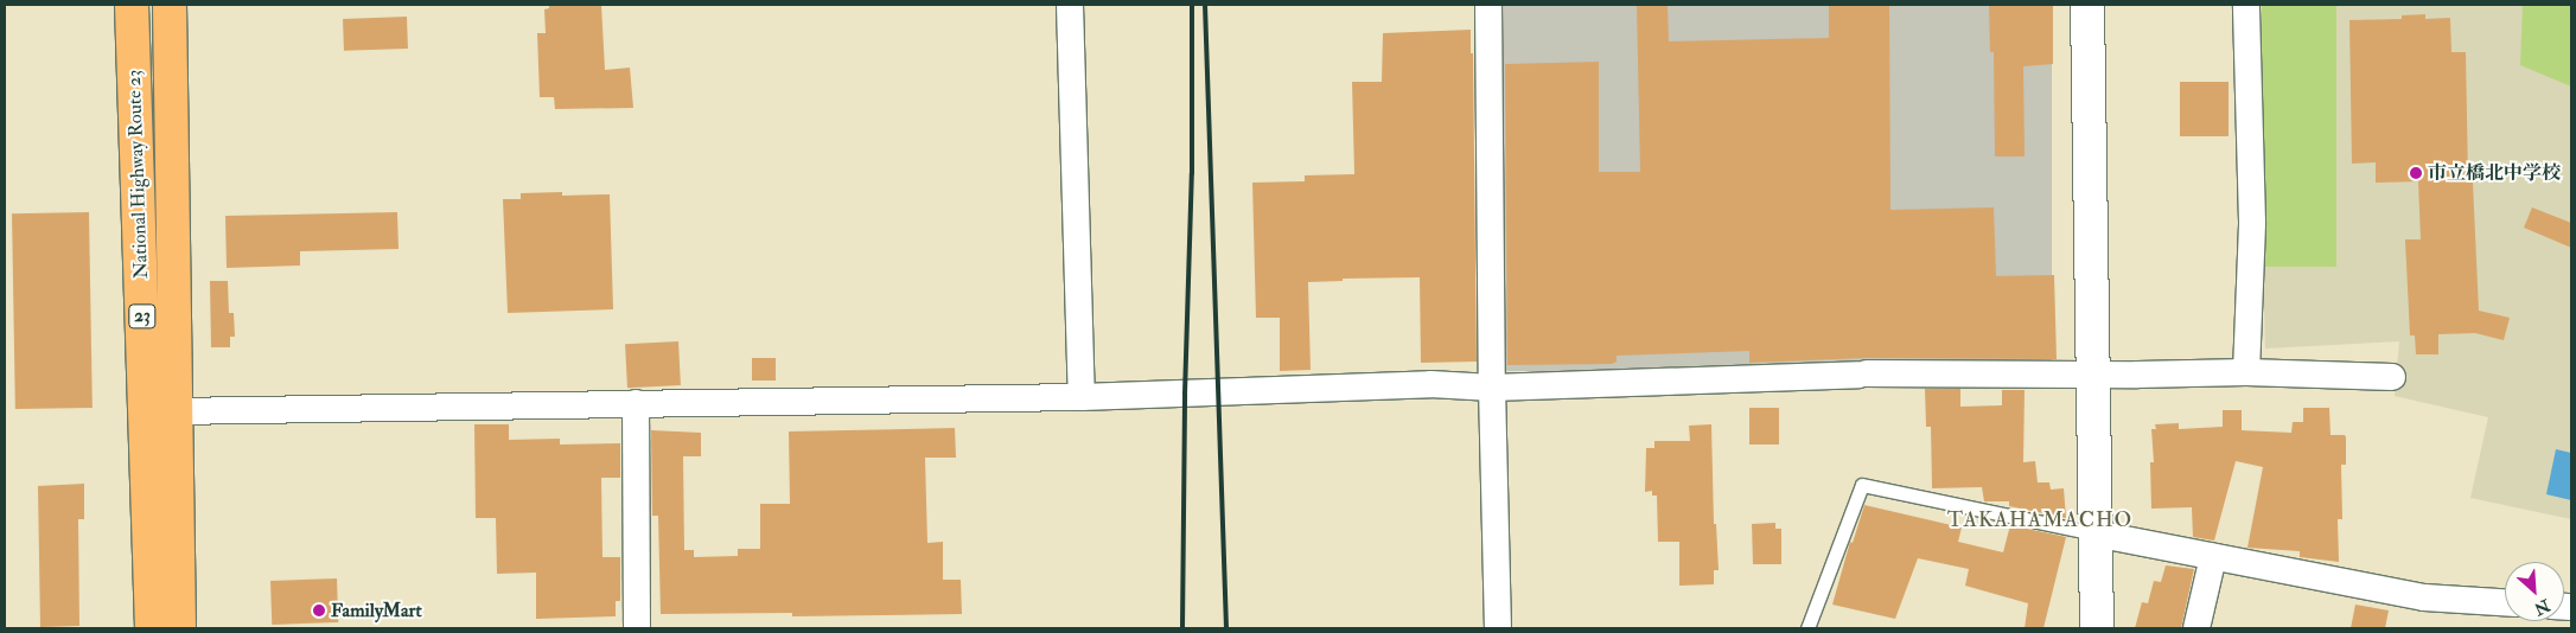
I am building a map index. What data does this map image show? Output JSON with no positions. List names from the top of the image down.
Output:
{
  "streets": {
    "highway": ["National Highway Route 23", "23"]
  },
  "districts": ["TAKAHAMACHO"],
  "places": ["市立橋北中学校", "FamilyMart"],
  "north": "bottom right"
}
